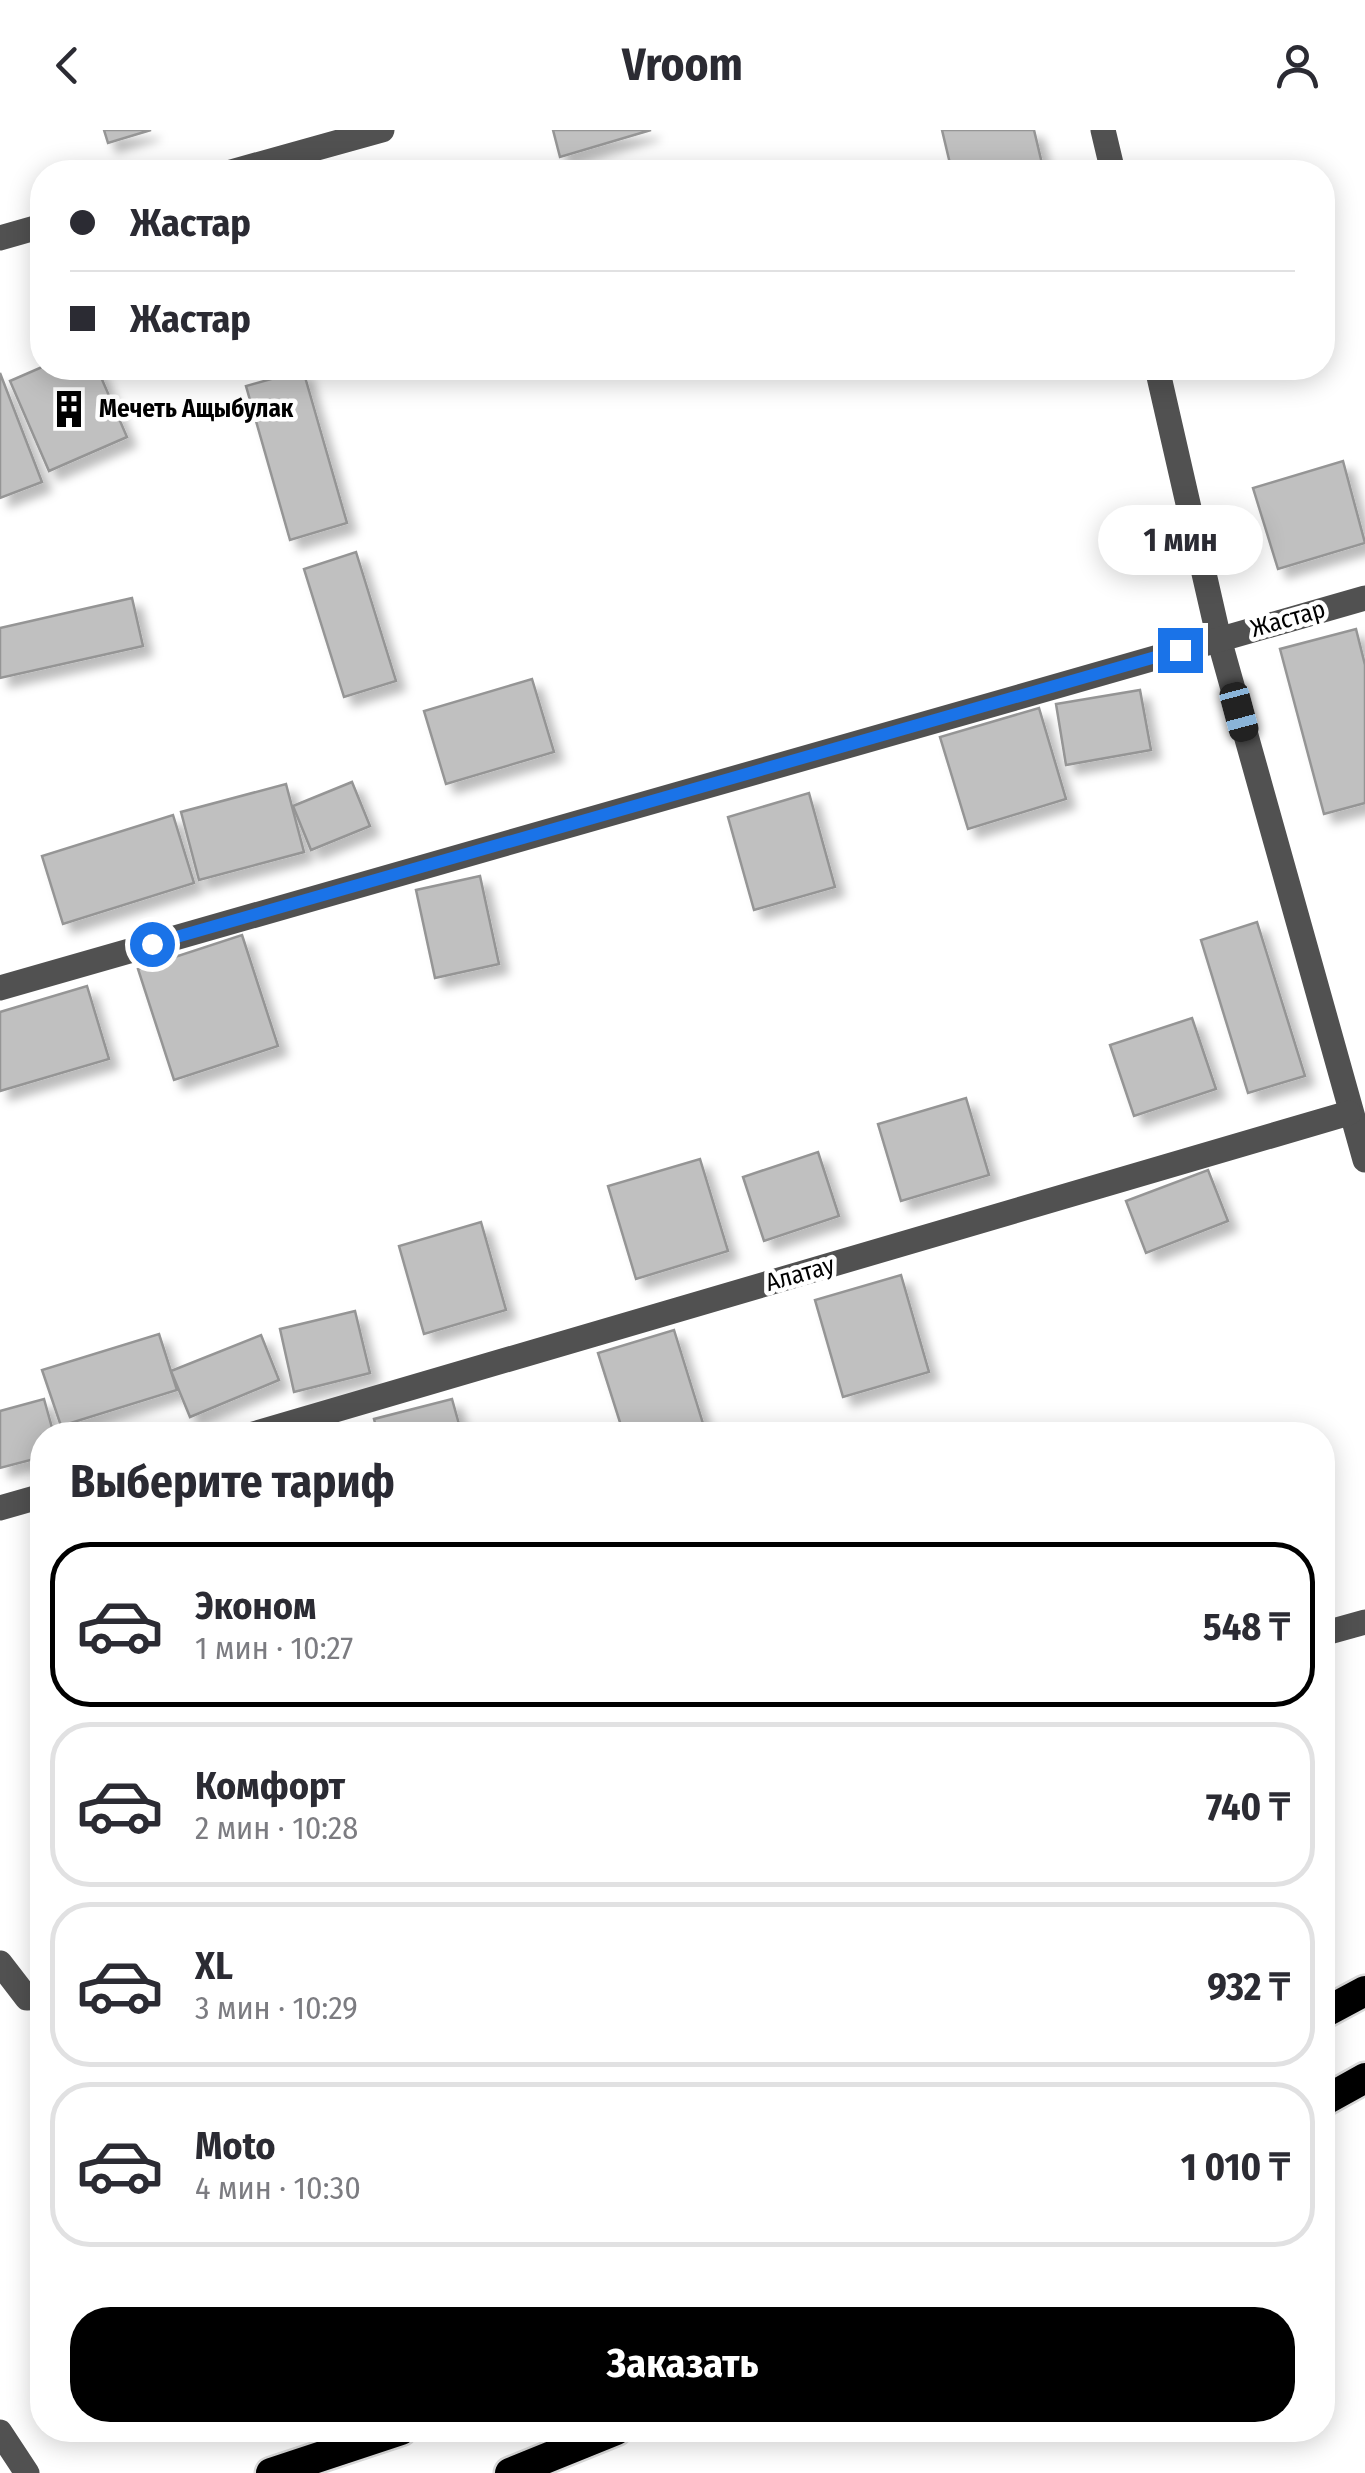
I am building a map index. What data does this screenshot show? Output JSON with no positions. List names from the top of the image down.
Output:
{
  "streets": {
    "street": ["Жастар", "Алатау"]
  },
  "places": {
    "building": ["Мечеть Ащыбулак"]
  },
  "page": {
    "header": "Vroom",
    "banner": ["Жастар", "Жастар"],
    "bubble": "1 мин",
    "heading": "Выберите тариф",
    "list": [
      {
        "name": "Эконом",
        "note": "1 мин · 10:27",
        "value": "548 ₸"
      },
      {
        "name": "Комфорт",
        "note": "2 мин · 10:28",
        "value": "740 ₸"
      },
      {
        "name": "XL",
        "note": "3 мин · 10:29",
        "value": "932 ₸"
      },
      {
        "name": "Moto",
        "note": "4 мин · 10:30",
        "value": "1 010 ₸"
      }
    ],
    "buttons": "Заказать"
  }
}
